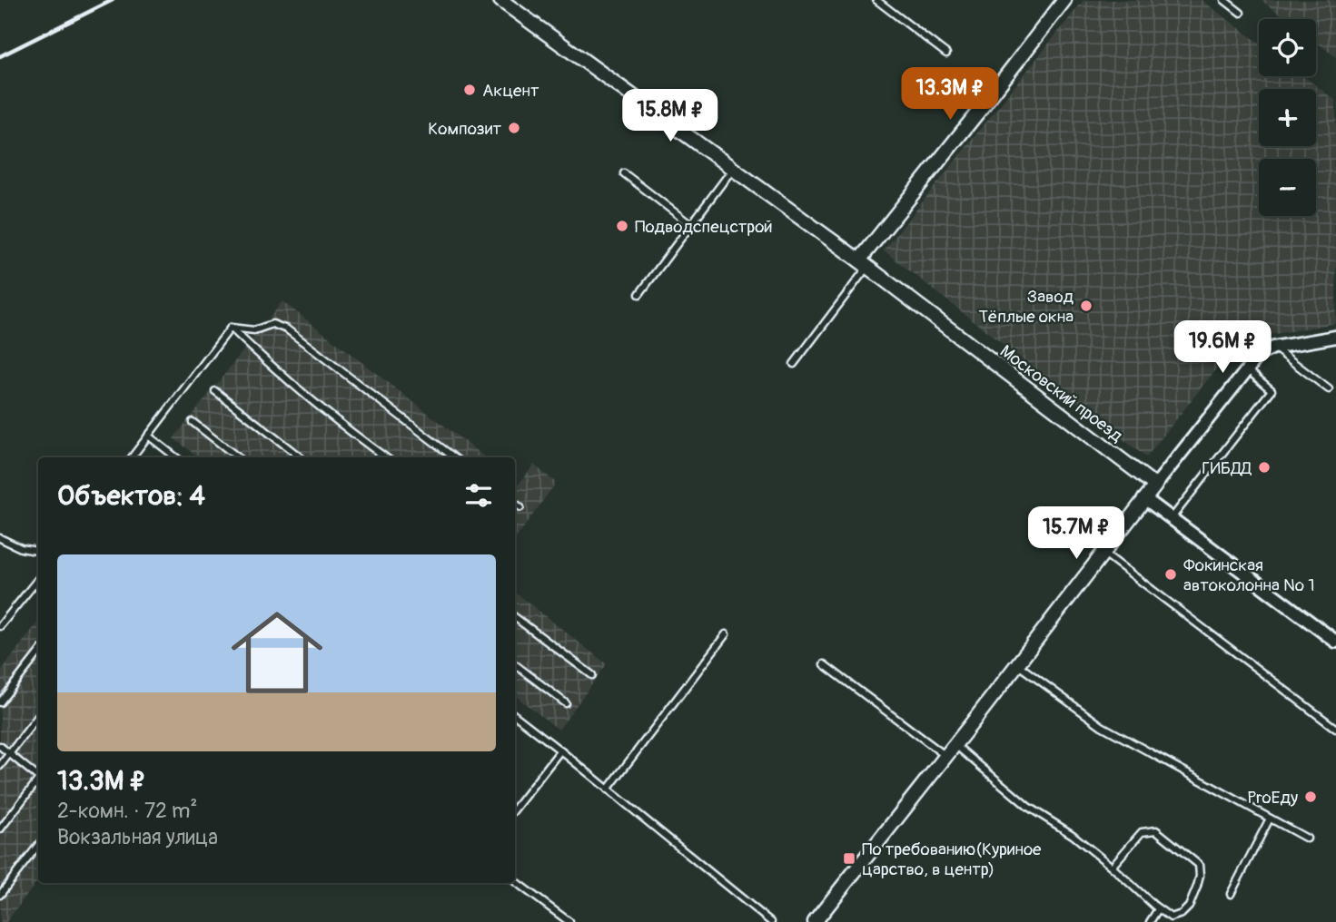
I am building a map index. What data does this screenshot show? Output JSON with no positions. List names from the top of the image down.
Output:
{
  "streets": {
    "street": ["Московский проезд"]
  },
  "places": {
    "other": [
      "Акцент",
      "Композит",
      "Подводспецстрой",
      "Завод Тёплые окна",
      "ГИБДД",
      "Фокинская автоколонна № 1",
      "ProЕду"
    ],
    "transit": ["По требованию(Куриное царство, в центр)"]
  },
  "page": {
    "map_buttons": ["+", "−"],
    "price": [
      "13.3M ₽",
      "15.8M ₽",
      "19.6M ₽",
      "15.7M ₽"
    ],
    "heading": "Объектов: 4",
    "list": [
      {
        "name": "13.3M ₽",
        "note": "2-комн. · 72 m² · Вокзальная улица"
      }
    ]
  }
}
